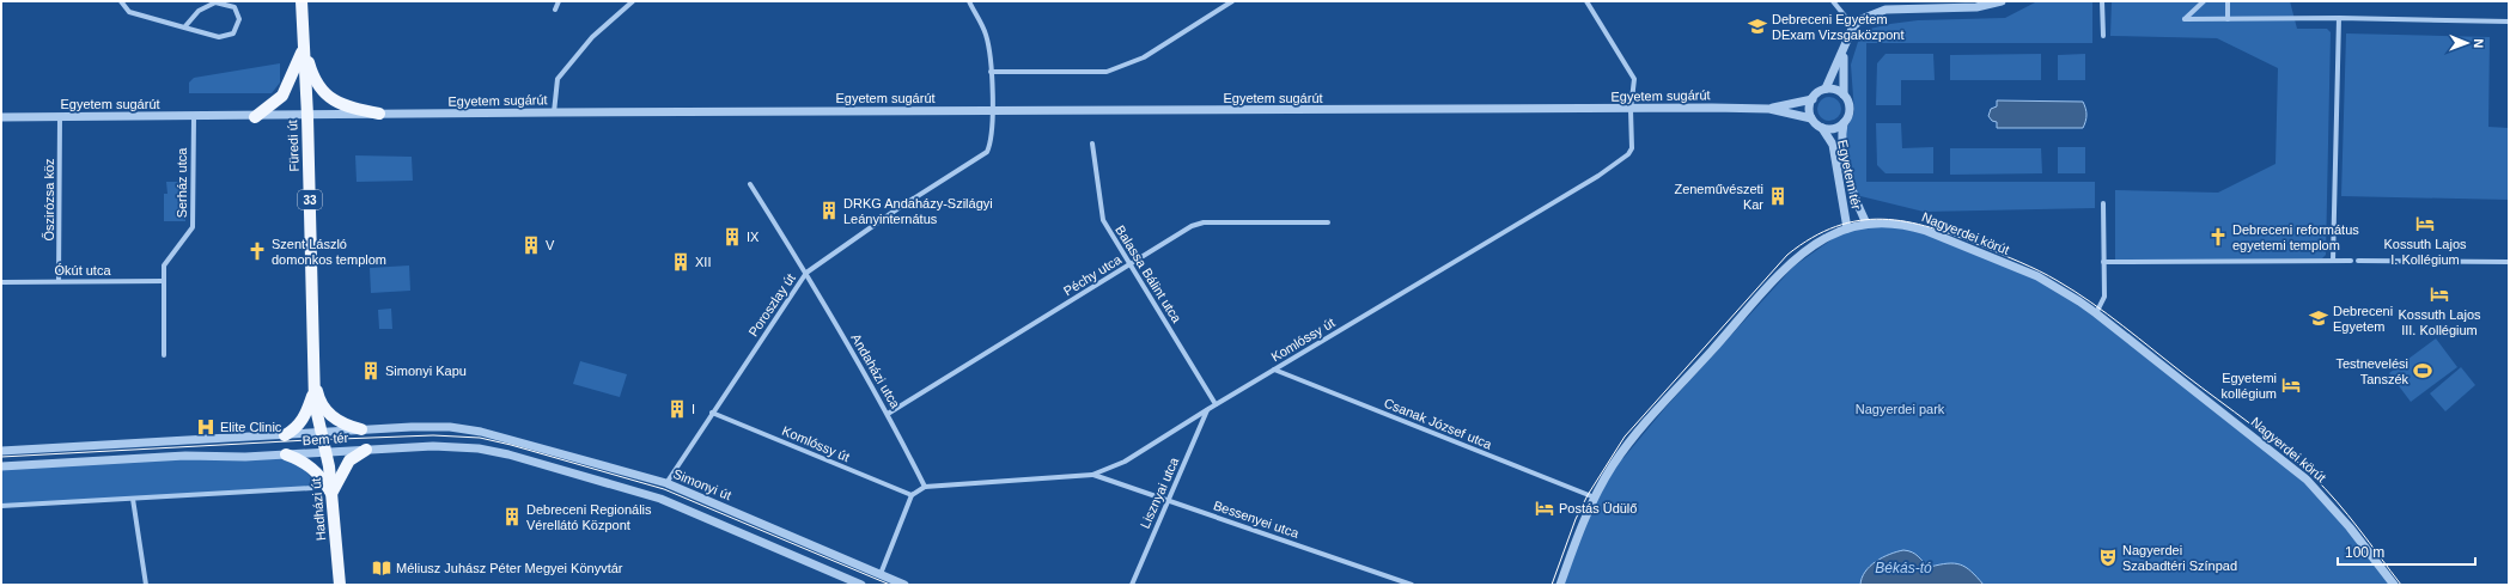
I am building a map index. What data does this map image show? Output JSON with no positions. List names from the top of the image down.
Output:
{
  "streets": {
    "main road": ["Füredi út", "33", "Hadházi út"],
    "street": [
      "Egyetem sugárút",
      "Egyetem tér",
      "Serház utca",
      "Őszirózsa köz",
      "Nagyerdei körút",
      "Ókút utca",
      "Balassa Bálint utca",
      "Péchy utca",
      "Poroszlay út",
      "Komlóssy út",
      "Andaházi utca",
      "Csanak József utca",
      "Bem tér",
      "Simonyi út",
      "Lisznyai utca",
      "Bessenyei utca"
    ]
  },
  "crossings": [
    ["Egyetem sugárút", "Füredi út"],
    ["Egyetem sugárút", "Egyetem tér"],
    ["Egyetem sugárút", "Serház utca"],
    ["Egyetem sugárút", "Őszirózsa köz"],
    ["Egyetem sugárút", "Poroszlay út"],
    ["Egyetem sugárút", "Komlóssy út"],
    ["Füredi út", "Bem tér"],
    ["Füredi út", "Hadházi út"],
    ["Egyetem tér", "Nagyerdei körút"],
    ["Serház utca", "Ókút utca"],
    ["Őszirózsa köz", "Ókút utca"],
    ["Nagyerdei körút", "Csanak József utca"],
    ["Balassa Bálint utca", "Péchy utca"],
    ["Balassa Bálint utca", "Komlóssy út"],
    ["Péchy utca", "Andaházi utca"],
    ["Poroszlay út", "Komlóssy út"],
    ["Poroszlay út", "Andaházi utca"],
    ["Poroszlay út", "Simonyi út"],
    ["Komlóssy út", "Andaházi utca"],
    ["Komlóssy út", "Csanak József utca"],
    ["Komlóssy út", "Lisznyai utca"],
    ["Komlóssy út", "Bessenyei utca"],
    ["Bem tér", "Simonyi út"],
    ["Bem tér", "Hadházi út"],
    ["Lisznyai utca", "Bessenyei utca"]
  ],
  "water": ["Békás-tó"],
  "parks": ["Nagyerdei park"],
  "places": {
    "school or university": ["Debreceni Egyetem DExam Vizsgaközpont", "Debreceni Egyetem"],
    "building": [
      "Zeneművészeti Kar",
      "DRKG Andaházy-Szilágyi Leányinternátus",
      "IX",
      "V",
      "XII",
      "Simonyi Kapu",
      "I",
      "Debreceni Regionális Vérellátó Központ"
    ],
    "hotel": [
      "Kossuth Lajos I. Kollégium",
      "Kossuth Lajos III. Kollégium",
      "Egyetemi kollégium",
      "Postás Üdülő"
    ],
    "church": ["Debreceni református egyetemi templom", "Szent László domonkos templom"],
    "sports": ["Testnevelési Tanszék"],
    "hospital": ["Elite Clinic"],
    "theatre": ["Nagyerdei Szabadtéri Színpad"],
    "library": ["Méliusz Juhász Péter Megyei Könyvtár"]
  },
  "scale_bar": "100 m",
  "north": "right"
}
